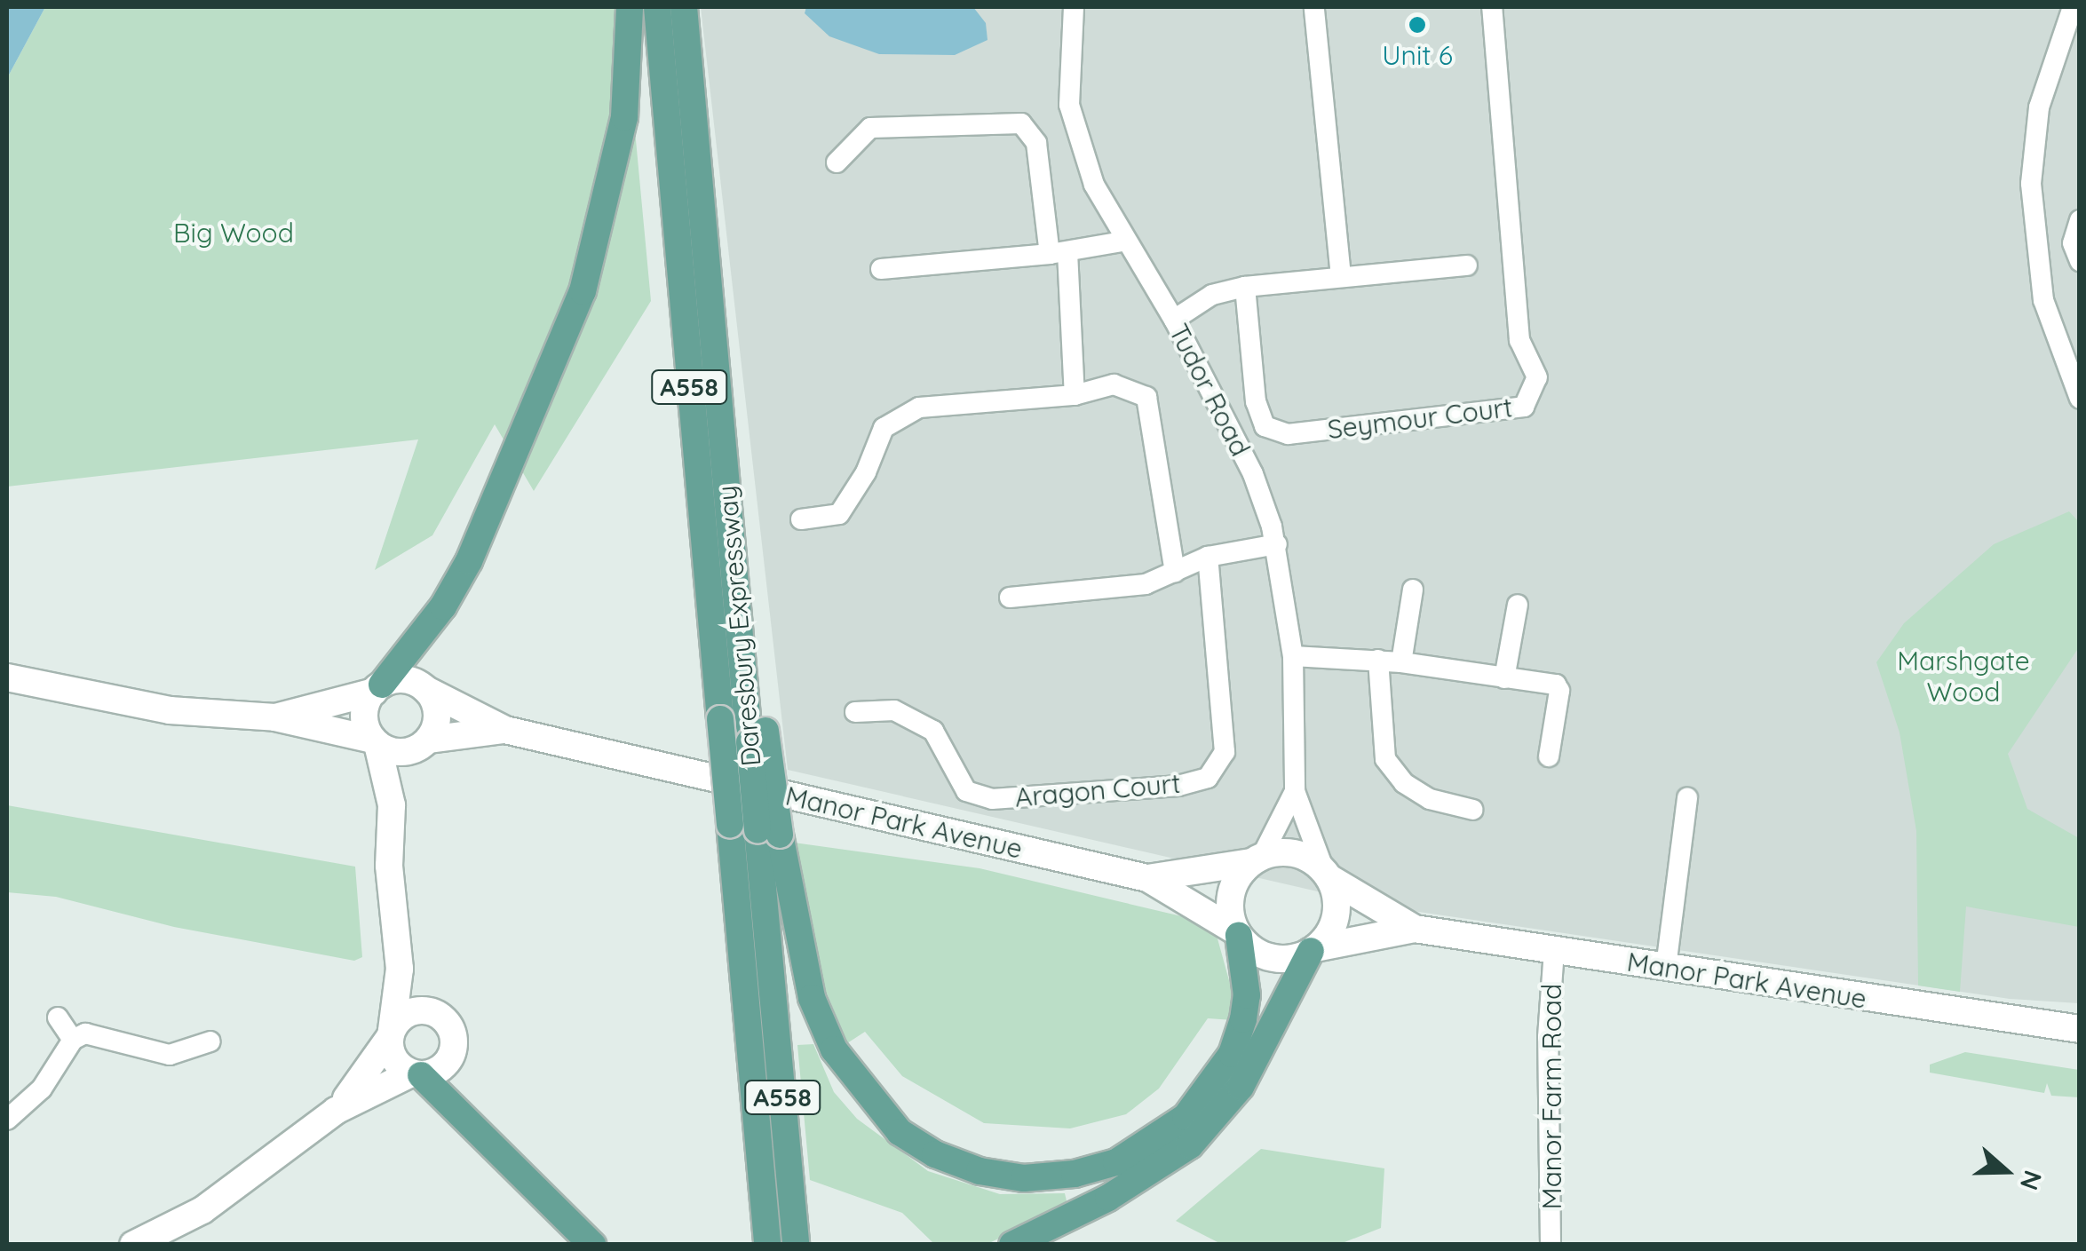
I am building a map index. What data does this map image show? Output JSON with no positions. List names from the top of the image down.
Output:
{
  "streets": {
    "main road": ["A558", "Daresbury Expressway"],
    "street": [
      "Tudor Road",
      "Seymour Court",
      "Aragon Court",
      "Manor Park Avenue",
      "Manor Farm Road"
    ]
  },
  "crossings": [
    ["A558", "Daresbury Expressway"],
    ["Tudor Road", "Manor Park Avenue"],
    ["Manor Park Avenue", "Manor Farm Road"]
  ],
  "parks": ["Big Wood", "Marshgate Wood"],
  "places": ["Unit 6"],
  "north": "right"
}
